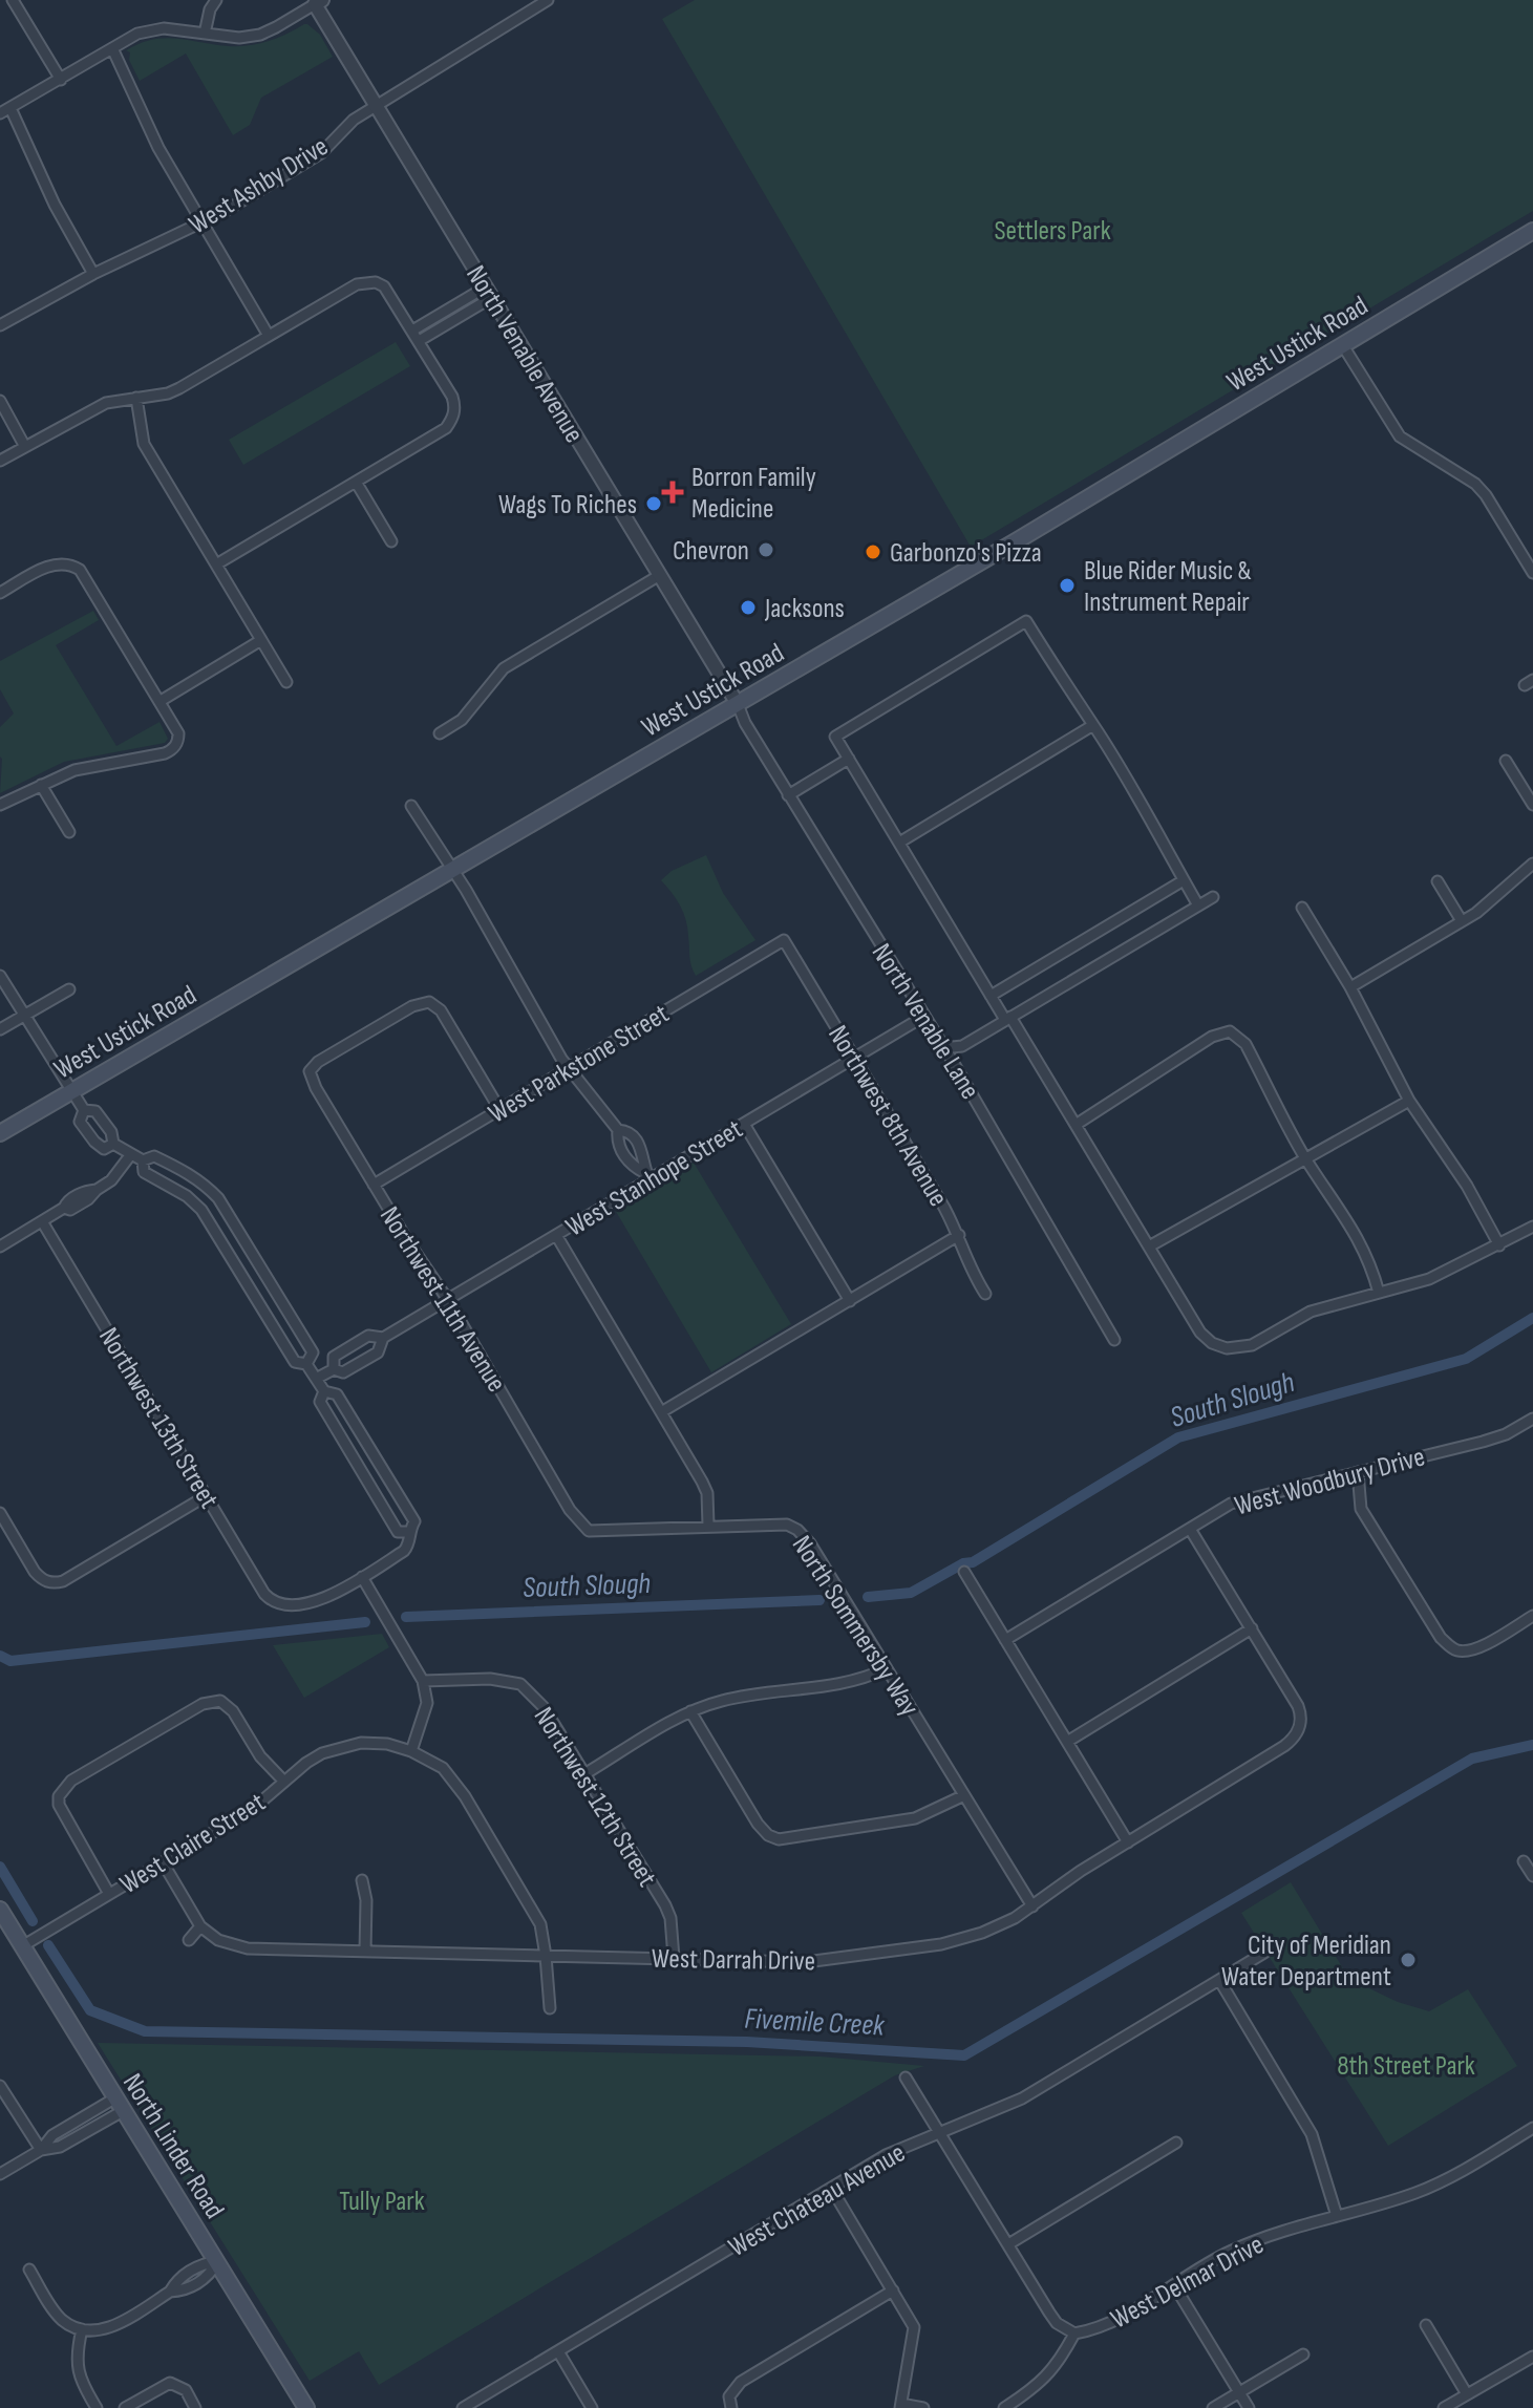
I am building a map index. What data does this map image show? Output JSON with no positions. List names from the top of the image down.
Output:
{
  "streets": {
    "main road": ["West Ustick Road", "North Linder Road"],
    "street": [
      "West Ashby Drive",
      "North Venable Avenue",
      "North Venable Lane",
      "West Parkstone Street",
      "Northwest 8th Avenue",
      "West Stanhope Street",
      "Northwest 11th Avenue",
      "Northwest 13th Street",
      "West Woodbury Drive",
      "North Sommersby Way",
      "Northwest 12th Street",
      "West Claire Street",
      "West Darrah Drive",
      "West Chateau Avenue",
      "West Delmar Drive"
    ]
  },
  "crossings": [
    ["West Ashby Drive", "North Venable Avenue"],
    ["West Ustick Road", "North Venable Avenue"],
    ["West Ustick Road", "North Venable Lane"],
    ["North Venable Avenue", "North Venable Lane"],
    ["North Venable Lane", "West Stanhope Street"],
    ["West Parkstone Street", "Northwest 8th Avenue"],
    ["West Parkstone Street", "Northwest 11th Avenue"],
    ["Northwest 8th Avenue", "West Stanhope Street"],
    ["West Stanhope Street", "Northwest 11th Avenue"],
    ["Northwest 11th Avenue", "North Sommersby Way"],
    ["North Sommersby Way", "West Darrah Drive"],
    ["Northwest 12th Street", "West Darrah Drive"],
    ["West Claire Street", "North Linder Road"]
  ],
  "water": ["South Slough", "Fivemile Creek"],
  "parks": ["Settlers Park", "8th Street Park", "Tully Park"],
  "places": {
    "health": ["Borron Family Medicine"],
    "other": [
      "Wags To Riches",
      "Chevron",
      "Garbonzo's Pizza",
      "Blue Rider Music & Instrument Repair",
      "Jacksons",
      "City of Meridian Water Department"
    ]
  }
}
